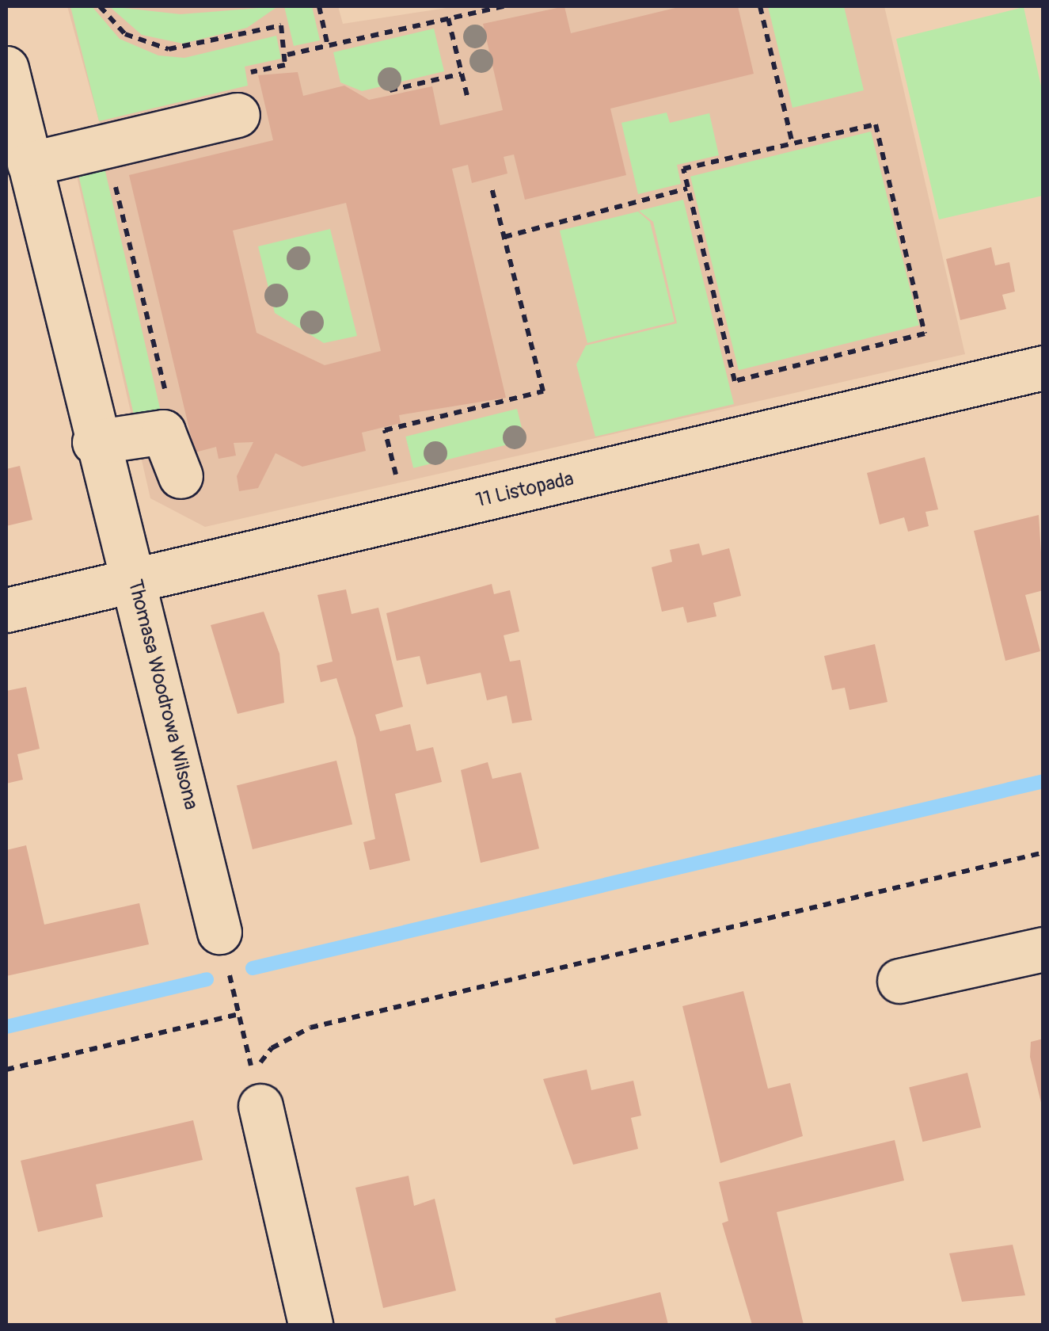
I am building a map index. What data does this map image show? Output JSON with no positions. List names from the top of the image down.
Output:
{
  "streets": {
    "street": ["11 Listopada", "Thomasa Woodrowa Wilsona"]
  },
  "crossings": [
    ["11 Listopada", "Thomasa Woodrowa Wilsona"]
  ]
}
